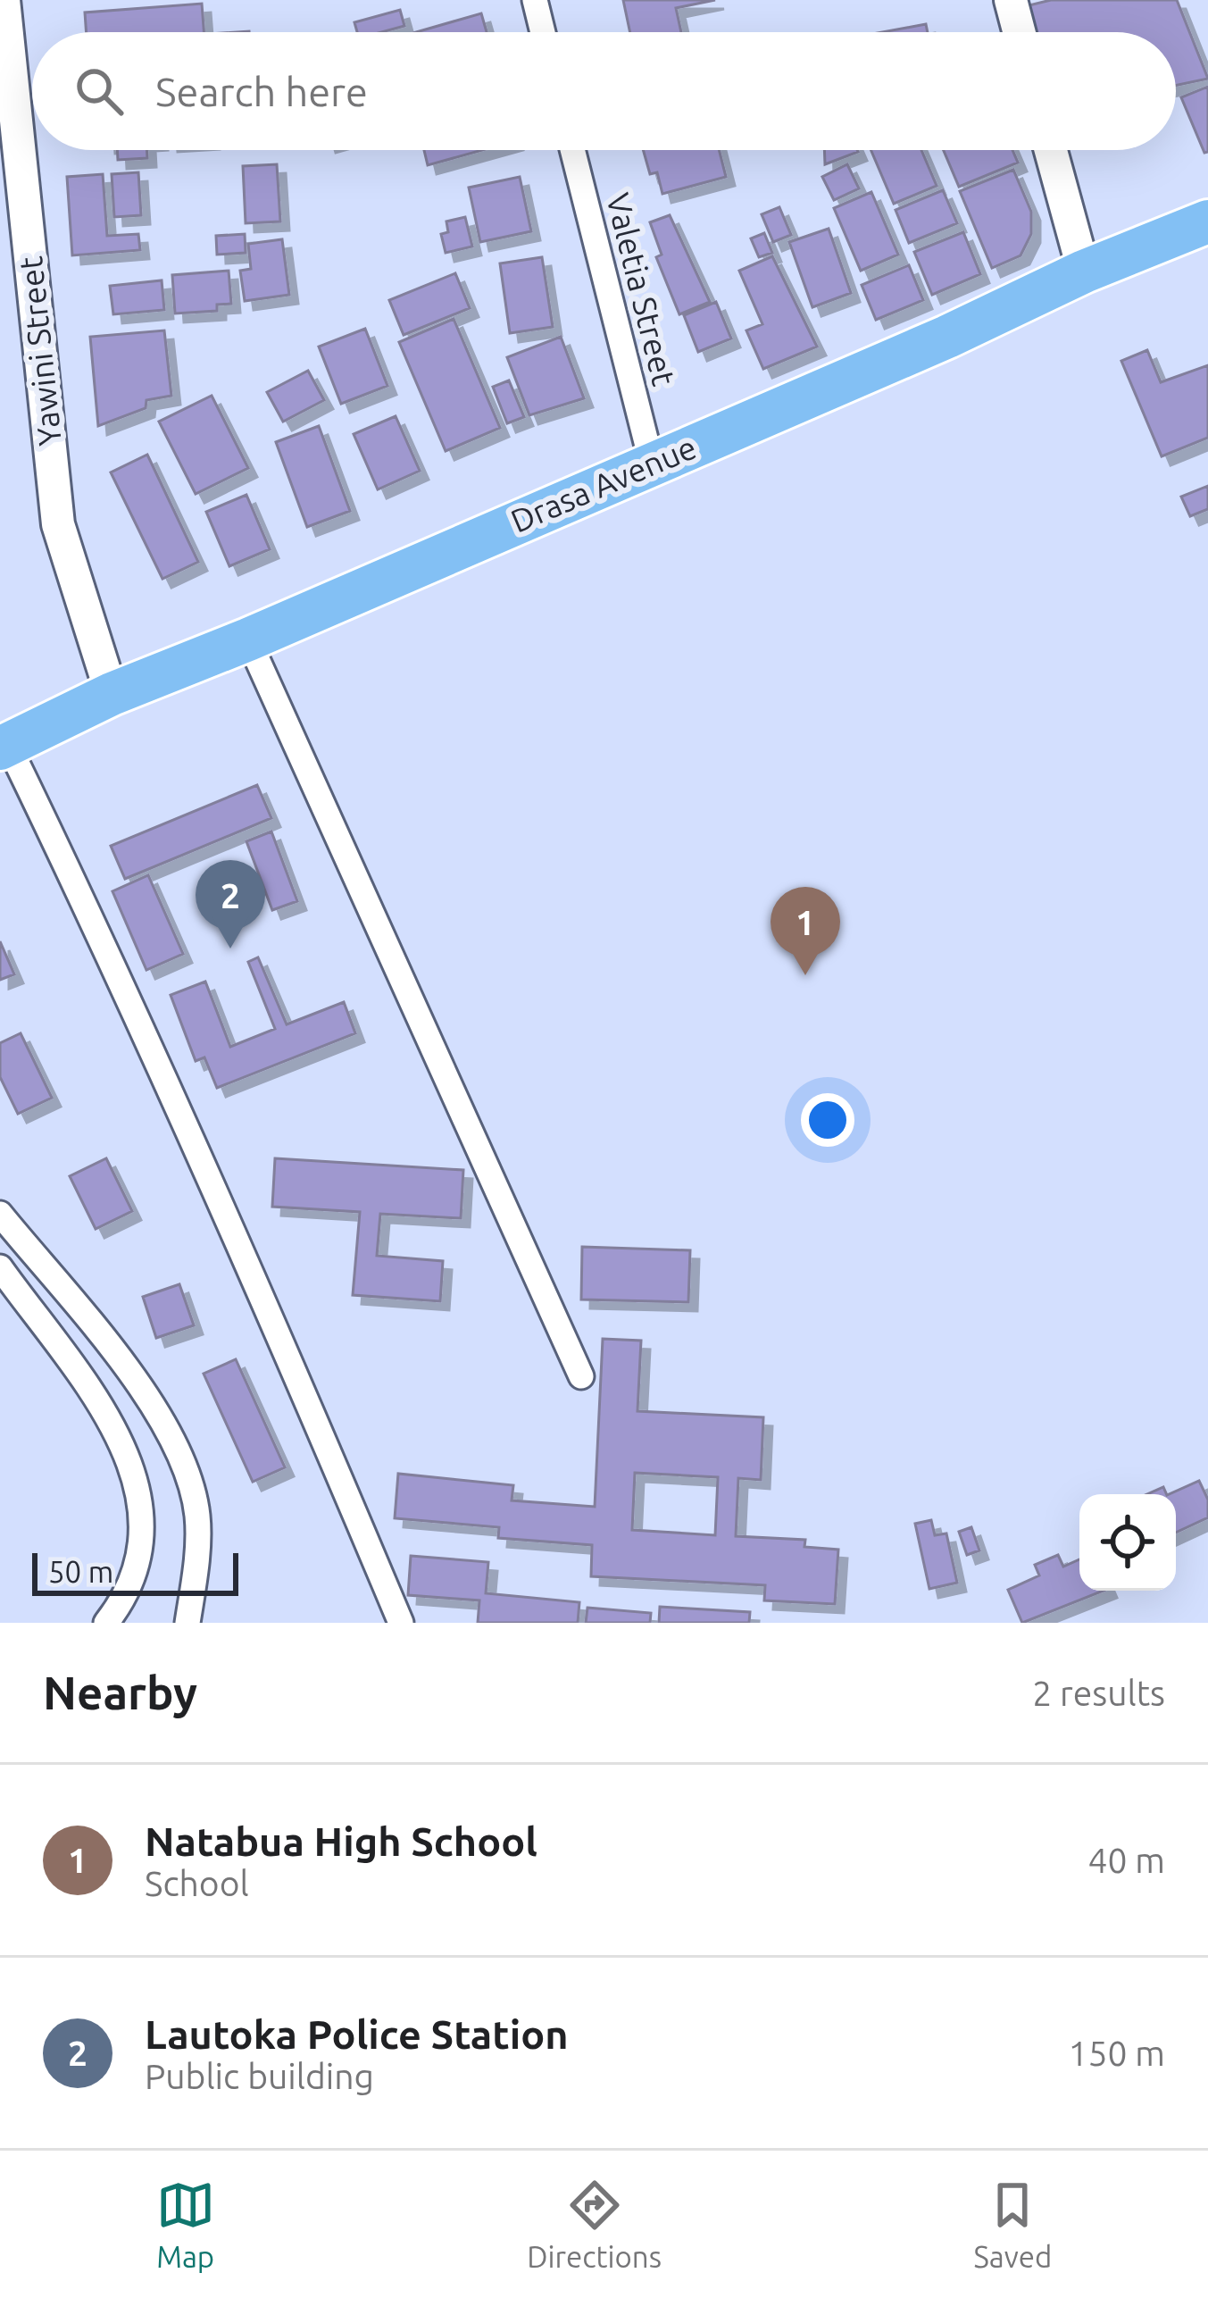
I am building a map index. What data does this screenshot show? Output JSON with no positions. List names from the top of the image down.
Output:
{
  "streets": {
    "highway": ["Drasa Avenue"],
    "main road": ["Yawini Street"],
    "street": ["Valetia Street"]
  },
  "crossings": [
    ["Valetia Street", "Drasa Avenue"],
    ["Yawini Street", "Drasa Avenue"]
  ],
  "scale_bar": "50 m",
  "page": {
    "search": "Search here",
    "pins": ["2", "1"],
    "scale": "50 m",
    "heading": ["Nearby", "2 results"],
    "list": [
      {
        "mark": "1",
        "name": "Natabua High School",
        "note": "School",
        "value": "40 m"
      },
      {
        "mark": "2",
        "name": "Lautoka Police Station",
        "note": "Public building",
        "value": "150 m"
      }
    ],
    "nav": ["Map", "Directions", "Saved"]
  }
}
